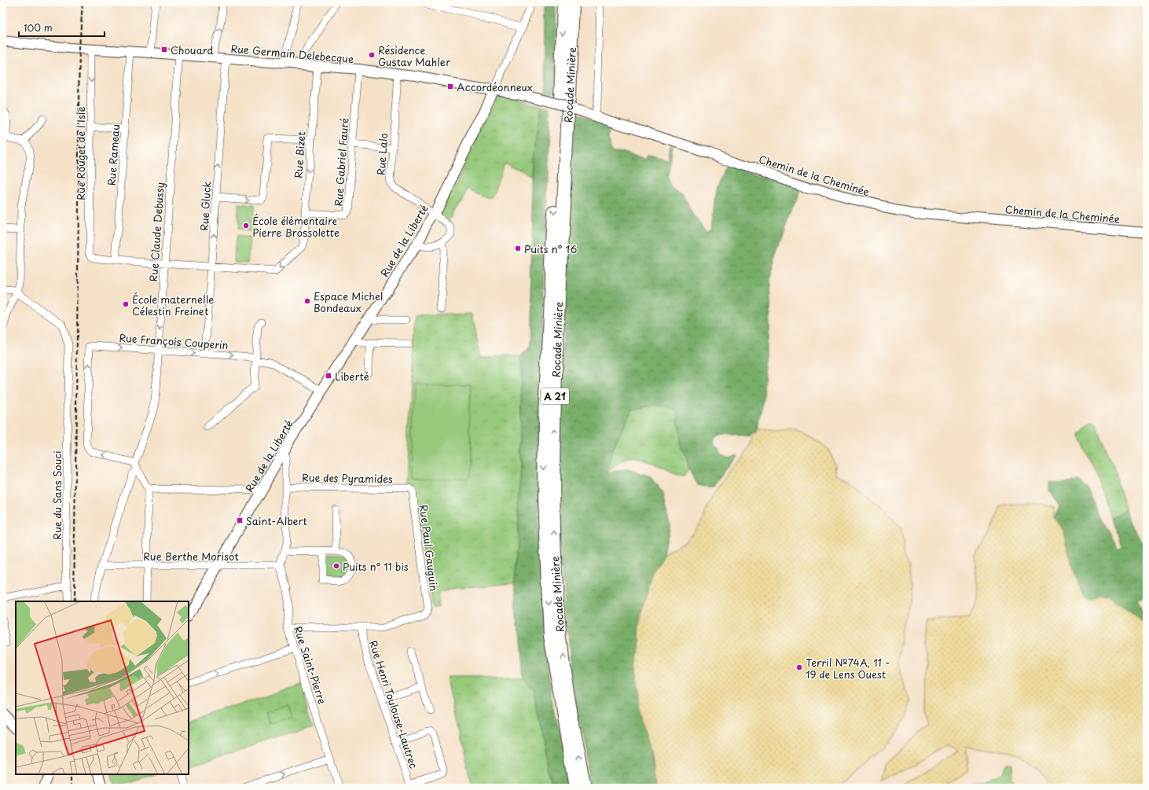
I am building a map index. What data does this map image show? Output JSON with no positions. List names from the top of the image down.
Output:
{
  "streets": {
    "highway": ["Rocade Minière", "A 21"],
    "street": [
      "Rue Germain Delebecque",
      "Rue Rouget de l'Isle",
      "Rue Lalo",
      "Rue Rameau",
      "Rue Bizet",
      "Rue Gabriel Fauré",
      "Chemin de la Cheminée",
      "Rue Gluck",
      "Rue Claude Debussy",
      "Rue de la Liberté",
      "Rue François Couperin",
      "Rue des Pyramides",
      "Rue du Sans Souci",
      "Rue Paul Gauguin",
      "Rue Berthe Morisot",
      "Rue Saint-Pierre",
      "Rue Henri Toulouse-Lautrec"
    ]
  },
  "crossings": [
    ["Rue Germain Delebecque", "Rue Rouget de l'Isle"],
    ["Rue Germain Delebecque", "Rue Lalo"],
    ["Rue Germain Delebecque", "Rue Rameau"],
    ["Rue Germain Delebecque", "Rue Bizet"],
    ["Rue Germain Delebecque", "Rue Gabriel Fauré"],
    ["Rue Germain Delebecque", "Chemin de la Cheminée"],
    ["Rue Germain Delebecque", "Rue Gluck"],
    ["Rue Germain Delebecque", "Rue Claude Debussy"],
    ["Rue Germain Delebecque", "Rue de la Liberté"],
    ["Rue Rouget de l'Isle", "Rue Rameau"],
    ["Rue Lalo", "Rue de la Liberté"],
    ["Rue Bizet", "Rue Gabriel Fauré"],
    ["Rue Bizet", "Rue Gluck"],
    ["Rue Gluck", "Rue François Couperin"],
    ["Rue Claude Debussy", "Rue François Couperin"],
    ["Rue Claude Debussy", "Rue Berthe Morisot"],
    ["Rue de la Liberté", "Rue François Couperin"],
    ["Rue de la Liberté", "Rue Berthe Morisot"],
    ["Rue de la Liberté", "Rue Saint-Pierre"],
    ["Rue des Pyramides", "Rue Paul Gauguin"],
    ["Rue des Pyramides", "Rue Saint-Pierre"],
    ["Rue Paul Gauguin", "Rue Henri Toulouse-Lautrec"],
    ["Rue Berthe Morisot", "Rue Saint-Pierre"]
  ],
  "one_way": ["Rue Gluck"],
  "places": {
    "transit": [
      "Chouard",
      "Accordéonneux",
      "Liberté",
      "Saint-Albert"
    ],
    "other": [
      "Résidence Gustav Mahler",
      "École élémentaire Pierre Brossolette",
      "Puits n° 16",
      "Espace Michel Bondeaux",
      "École maternelle Célestin Freinet",
      "Puits n° 11 bis",
      "Terril №74A, 11 - 19 de Lens Ouest"
    ]
  },
  "scale_bar": "100 m"
}
